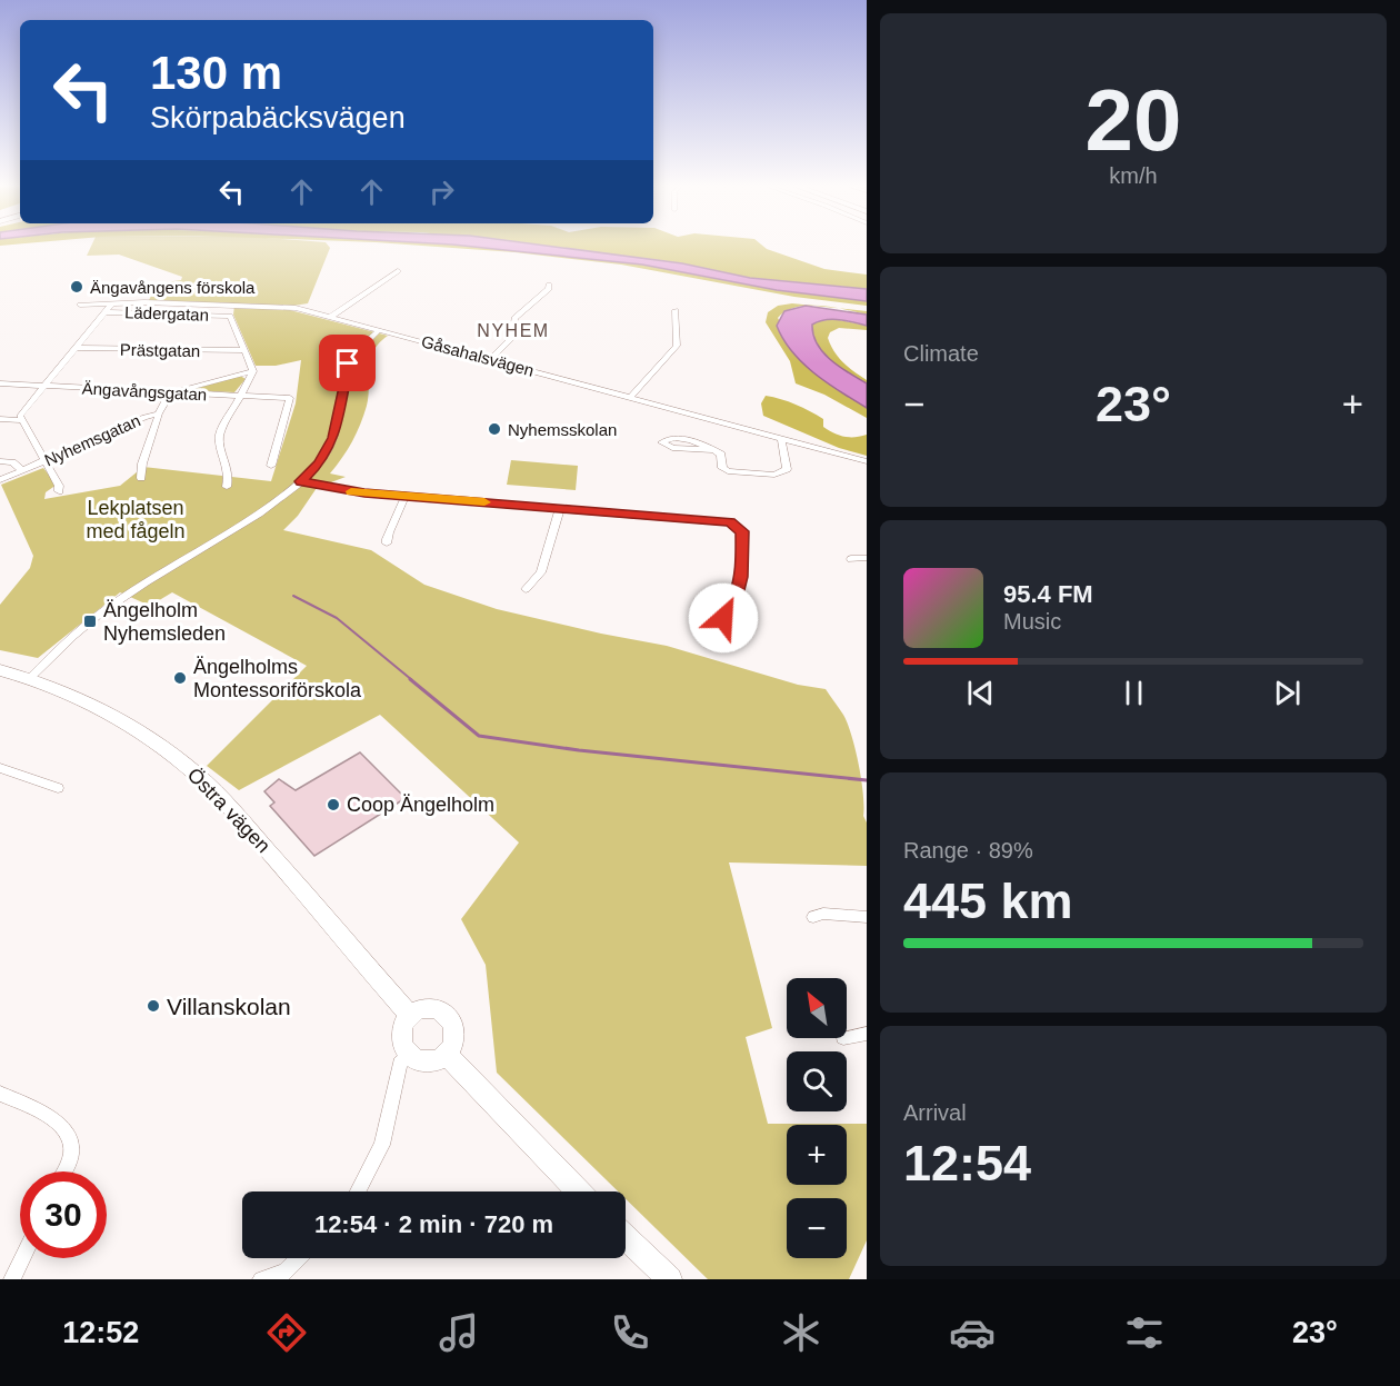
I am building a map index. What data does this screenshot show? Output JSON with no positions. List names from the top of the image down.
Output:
{
  "streets": {
    "main road": ["Östra vägen"],
    "street": [
      "Lädergatan",
      "Prästgatan",
      "Gåsahalsvägen",
      "Ängavångsgatan",
      "Nyhemsgatan"
    ]
  },
  "crossings": [
    ["Lädergatan", "Prästgatan"],
    ["Ängavångsgatan", "Nyhemsgatan"]
  ],
  "districts": ["NYHEM"],
  "parks": ["Lekplatsen med fågeln"],
  "places": {
    "other": [
      "Ängavångens förskola",
      "Nyhemsskolan",
      "Ängelholms Montessoriförskola",
      "Coop Ängelholm",
      "Villanskolan"
    ],
    "transit": ["Ängelholm Nyhemsleden"]
  },
  "north": "top left",
  "page": {
    "tile": [
      ["20", "km/h"],
      "Climate",
      ["Range · 89%", "445 km"],
      ["Arrival", "12:54"]
    ],
    "turn": ["130 m", "Skörpabäcksvägen"],
    "heat": ["−", "23°", "+"],
    "song": ["95.4 FM", "Music"],
    "map_buttons": ["+", "−"],
    "limit": "30",
    "trip": "12:54 · 2 min · 720 m",
    "tabs": ["12:52", "23°"]
  }
}
